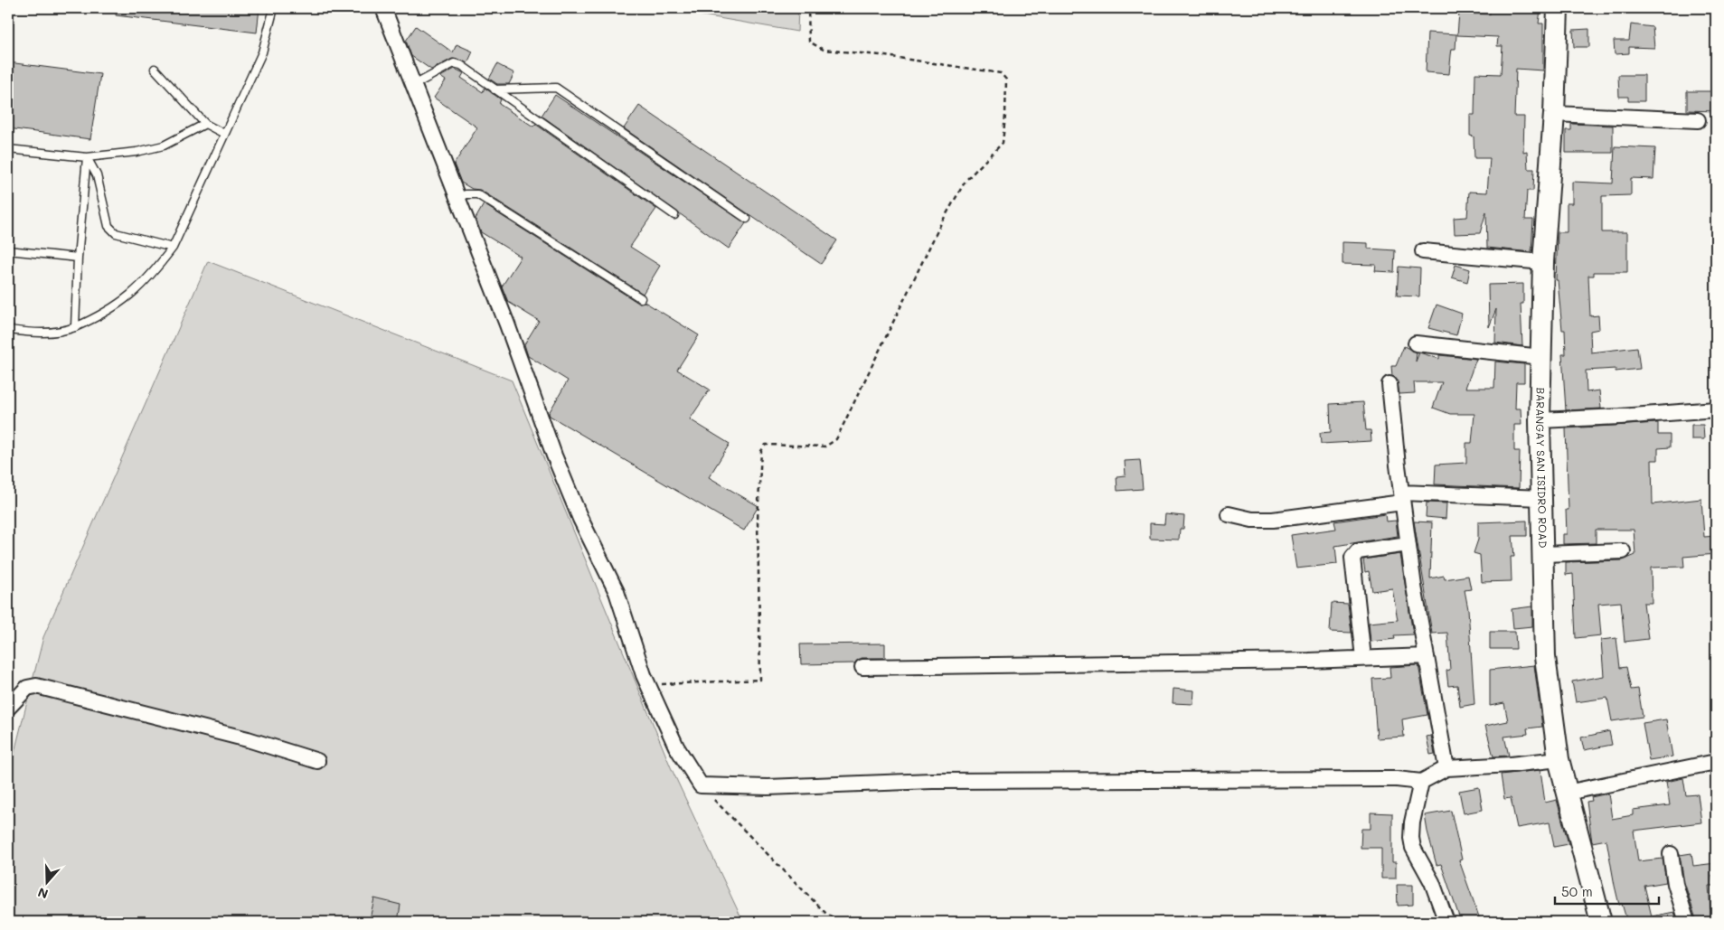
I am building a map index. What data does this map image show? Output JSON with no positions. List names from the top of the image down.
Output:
{
  "streets": {
    "street": ["BARANGAY SAN ISIDRO ROAD"]
  },
  "scale_bar": "50 m",
  "north": "bottom"
}
